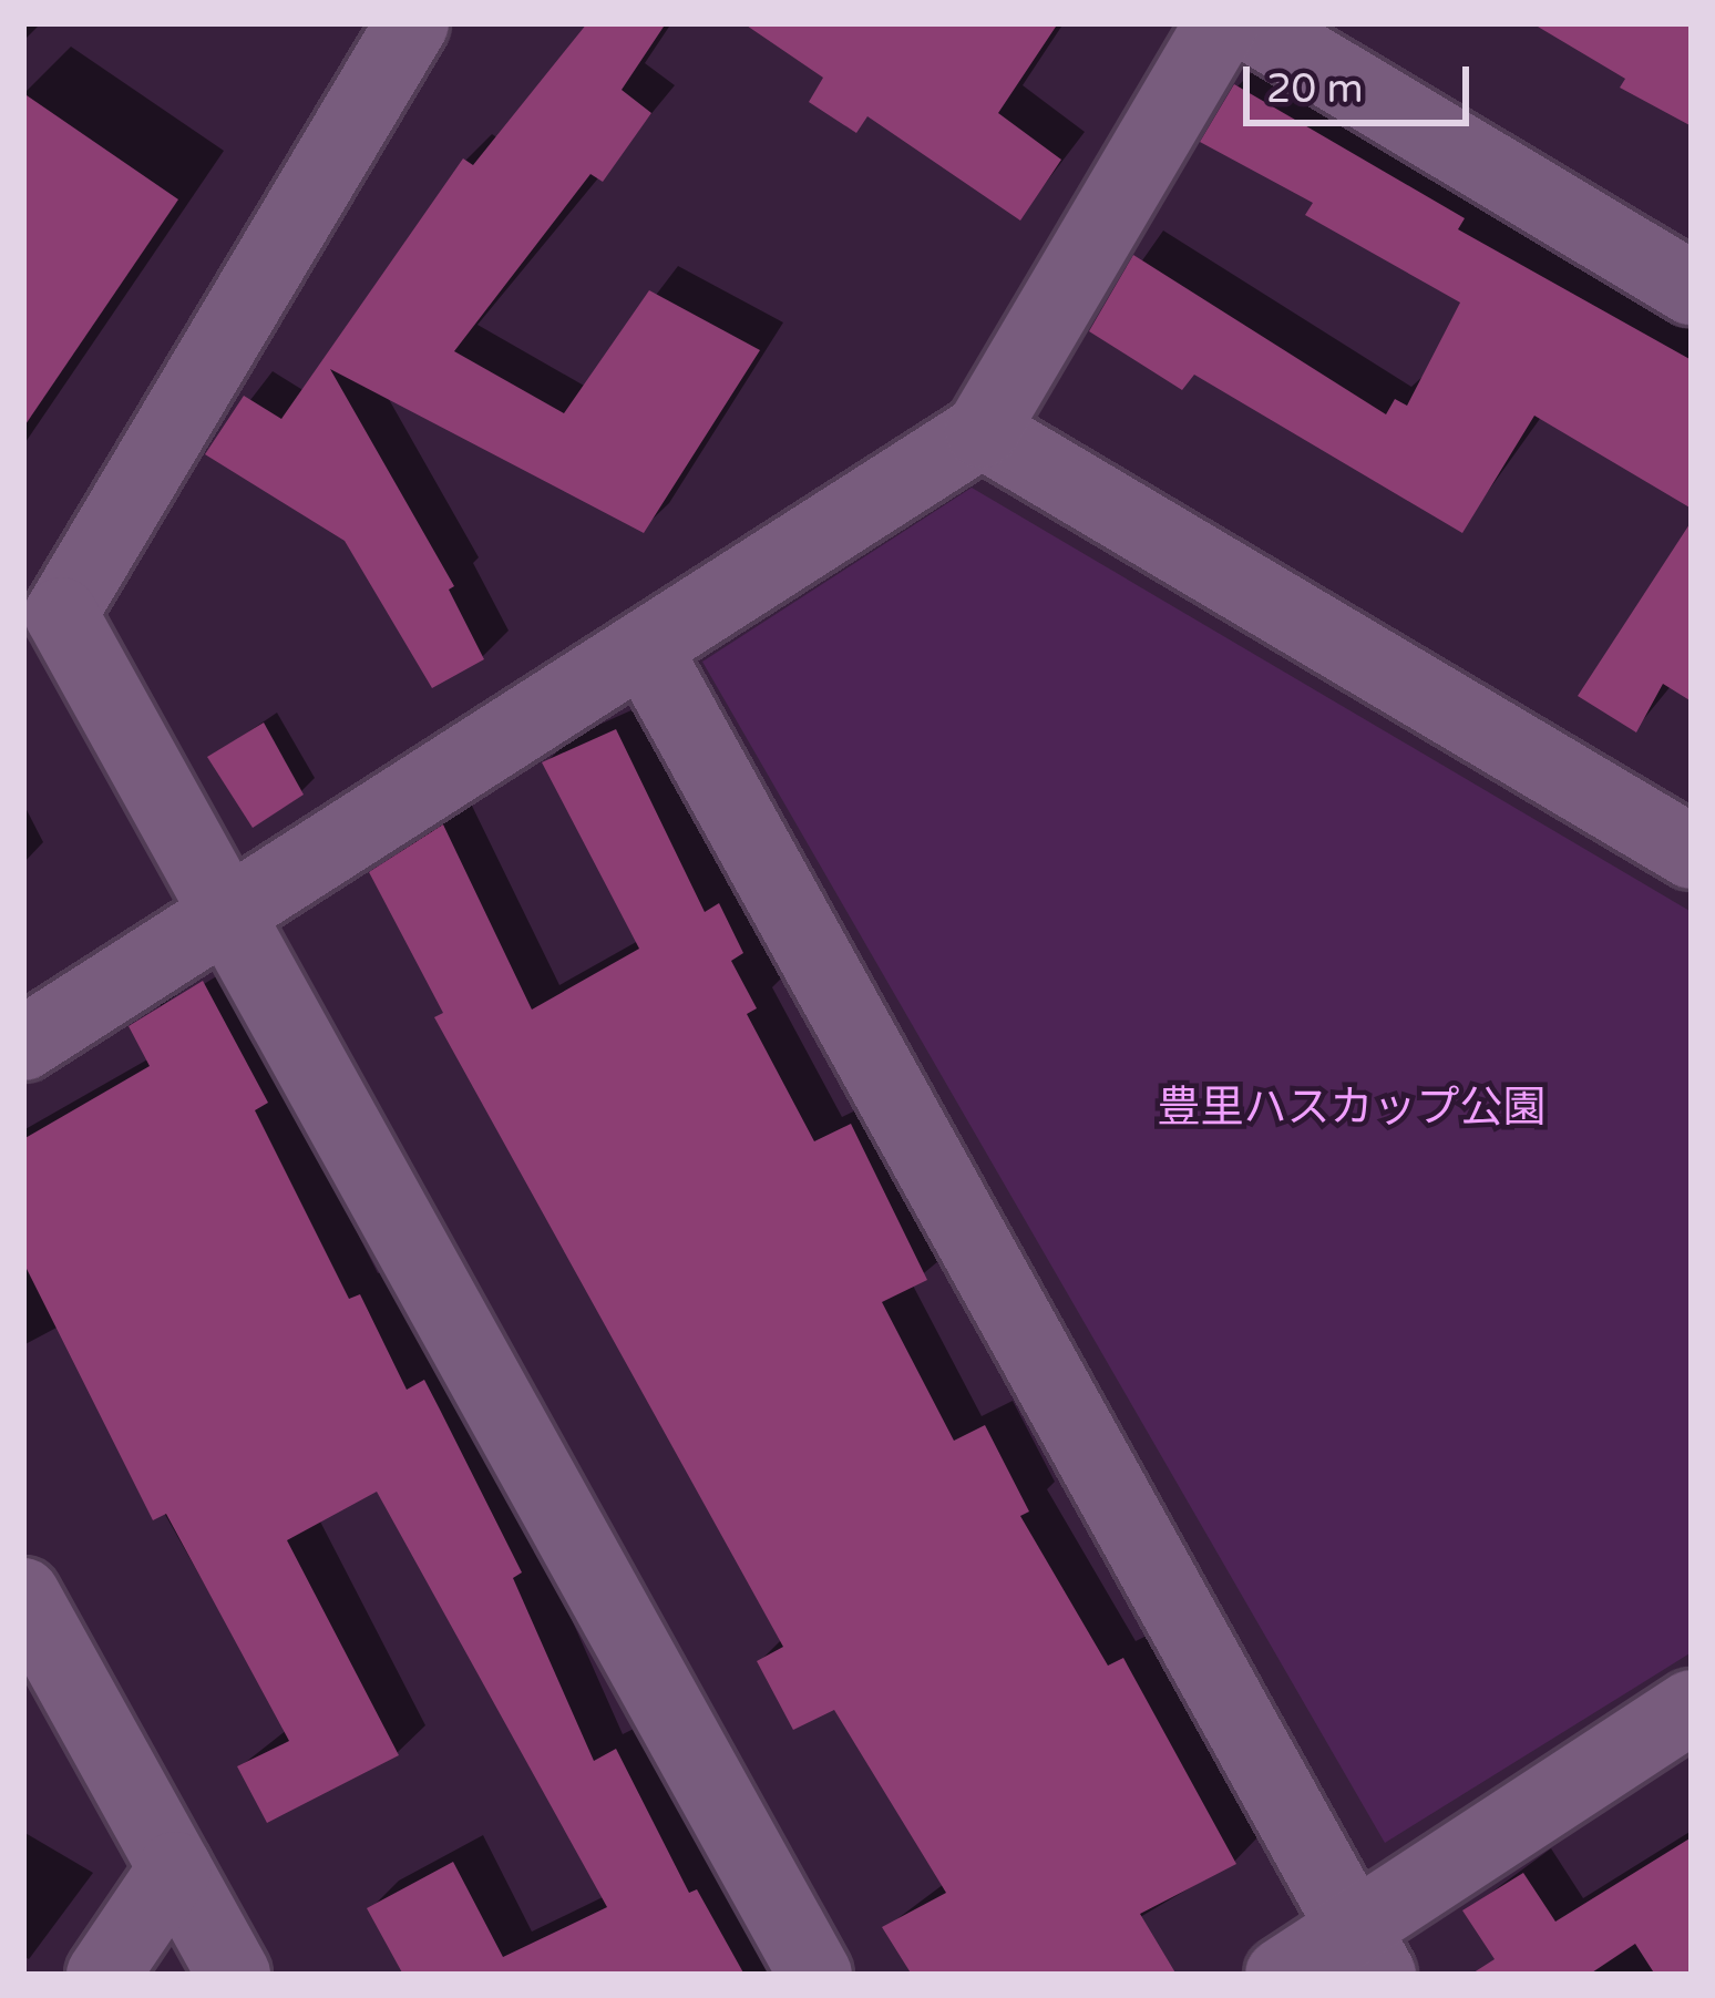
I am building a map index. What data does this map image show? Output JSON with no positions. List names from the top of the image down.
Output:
{
  "parks": ["豊里ハスカップ公園"],
  "scale_bar": "20 m"
}
